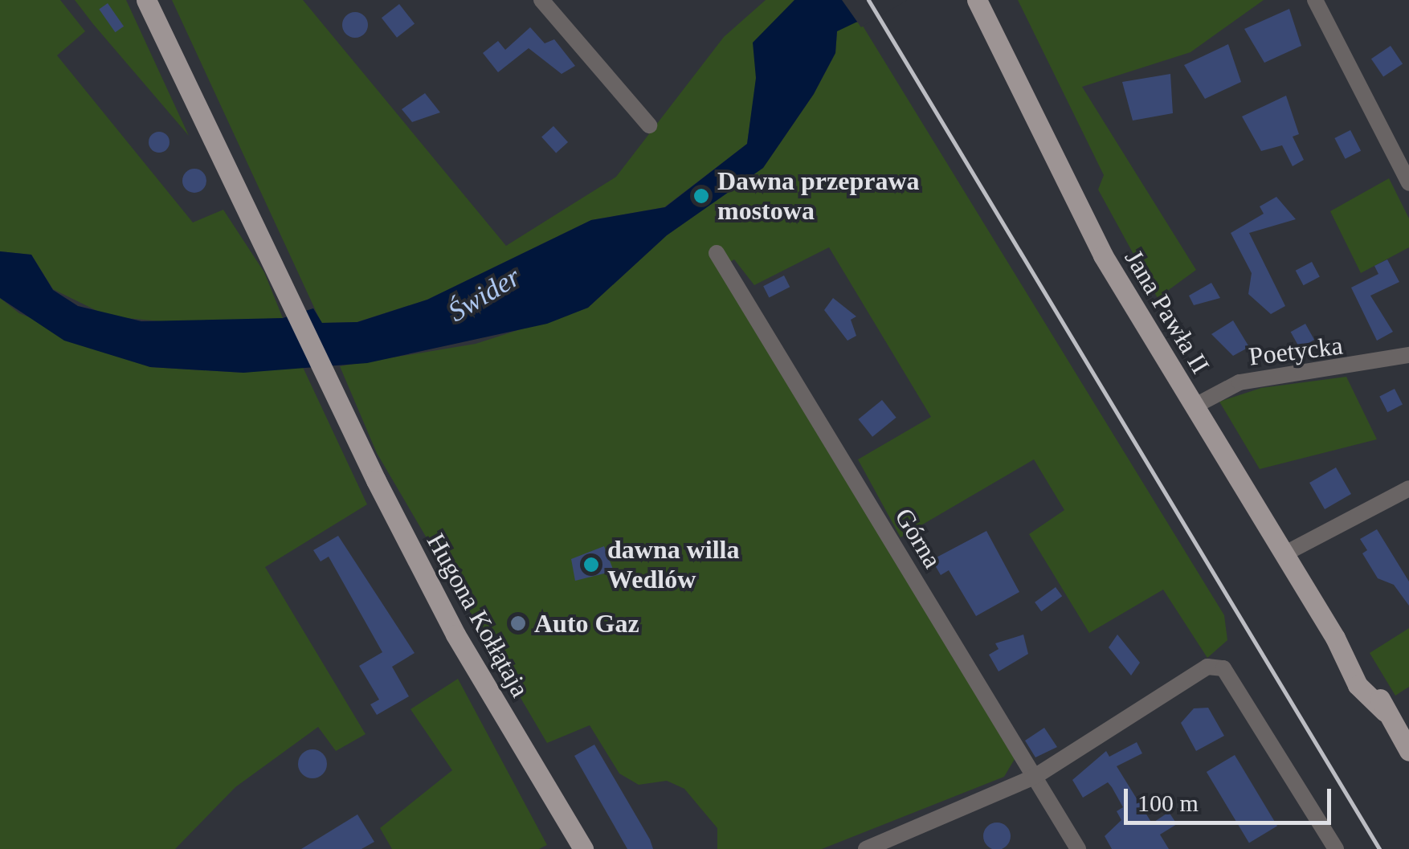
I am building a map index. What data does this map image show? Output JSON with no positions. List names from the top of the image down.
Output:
{
  "streets": {
    "main road": ["Jana Pawła II", "Hugona Kołłątaja"],
    "street": ["Poetycka", "Górna"]
  },
  "crossings": [
    ["Jana Pawła II", "Poetycka"]
  ],
  "water": ["Świder"],
  "places": ["Dawna przeprawa mostowa", "dawna willa Wedlów", "Auto Gaz"],
  "scale_bar": "100 m"
}
